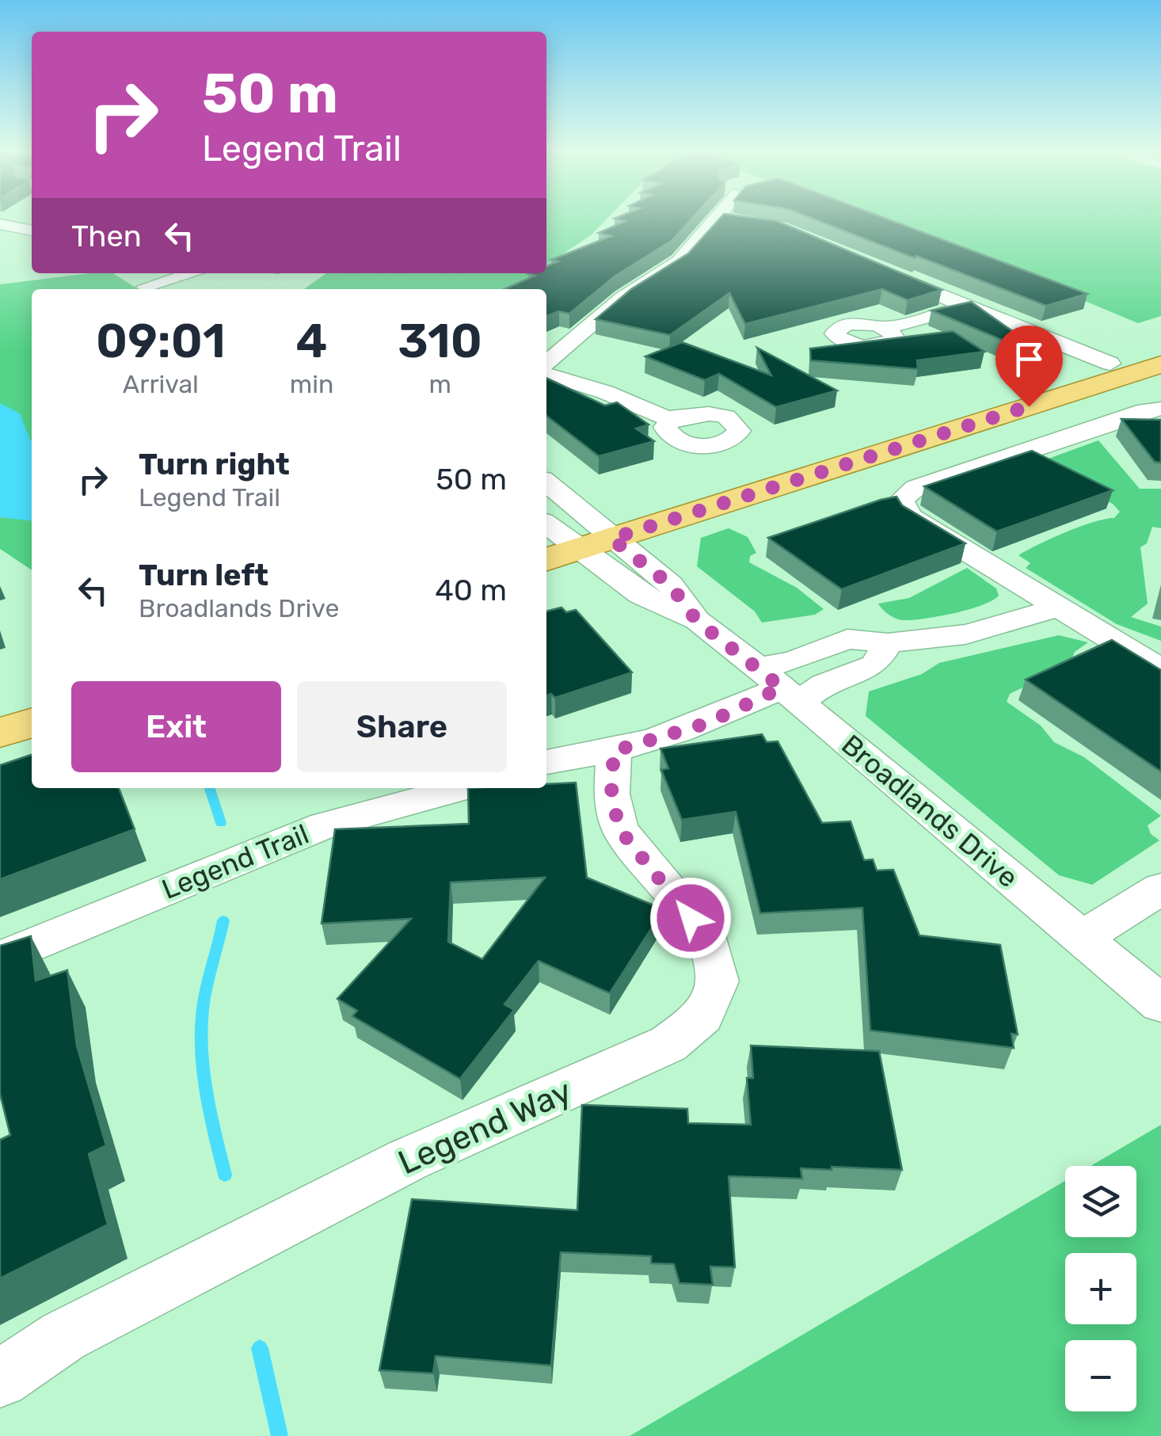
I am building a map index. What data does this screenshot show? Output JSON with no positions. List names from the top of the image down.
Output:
{
  "streets": {
    "street": ["Broadlands Drive", "Legend Trail", "Legend Way"]
  },
  "page": {
    "turn": ["50 m", "Legend Trail"],
    "then": "Then",
    "eta": [
      "09:01",
      "Arrival",
      "4",
      "min",
      "310",
      "m"
    ],
    "list": [
      {
        "name": "Turn right",
        "note": "Legend Trail",
        "value": "50 m"
      },
      {
        "name": "Turn left",
        "note": "Broadlands Drive",
        "value": "40 m"
      }
    ],
    "buttons": ["Exit", "Share"],
    "map_buttons": ["+", "−"]
  }
}
